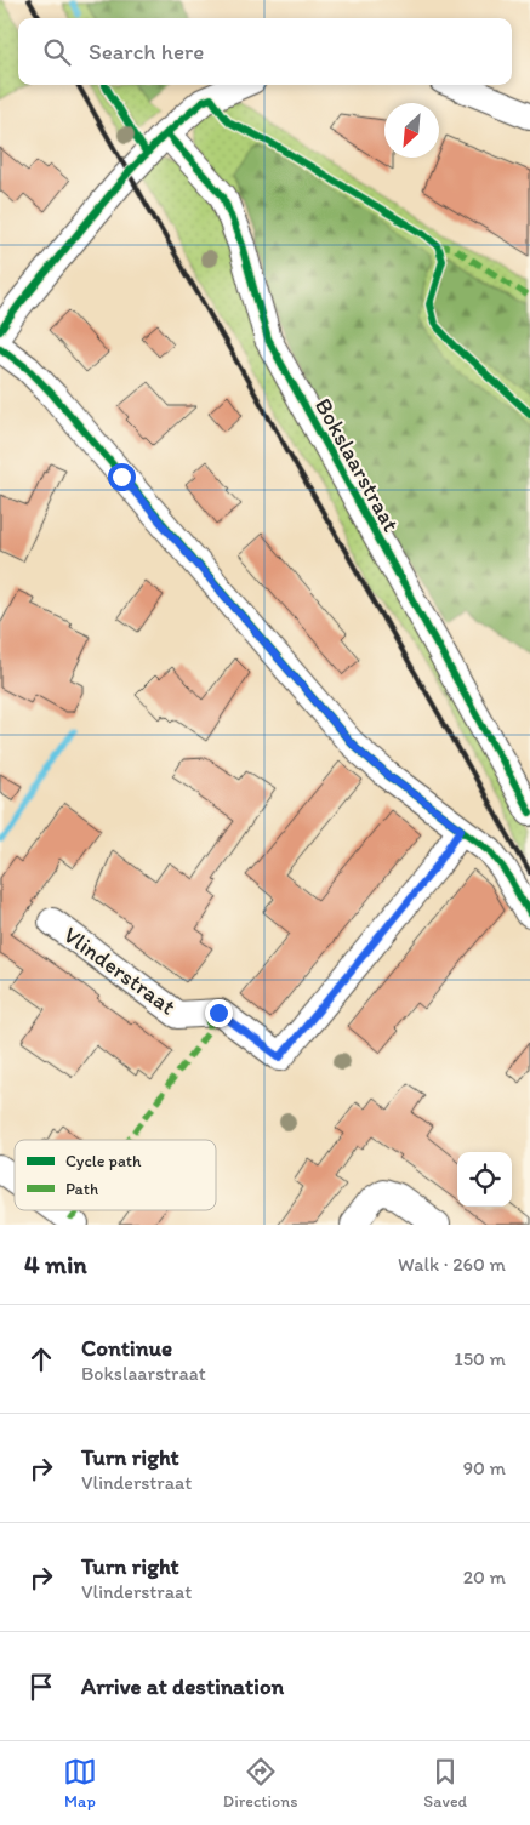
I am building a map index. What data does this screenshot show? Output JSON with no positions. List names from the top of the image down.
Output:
{
  "streets": {
    "street": ["Bokslaarstraat", "Vlinderstraat"]
  },
  "legend": ["Cycle path", "Path"],
  "north": "bottom left",
  "page": {
    "search": "Search here",
    "heading": ["4 min", "Walk · 260 m"],
    "list": [
      ["Continue", "Bokslaarstraat", "150 m"],
      ["Turn right", "Vlinderstraat", "90 m"],
      ["Turn right", "Vlinderstraat", "20 m"],
      "Arrive at destination"
    ],
    "nav": ["Map", "Directions", "Saved"]
  }
}
